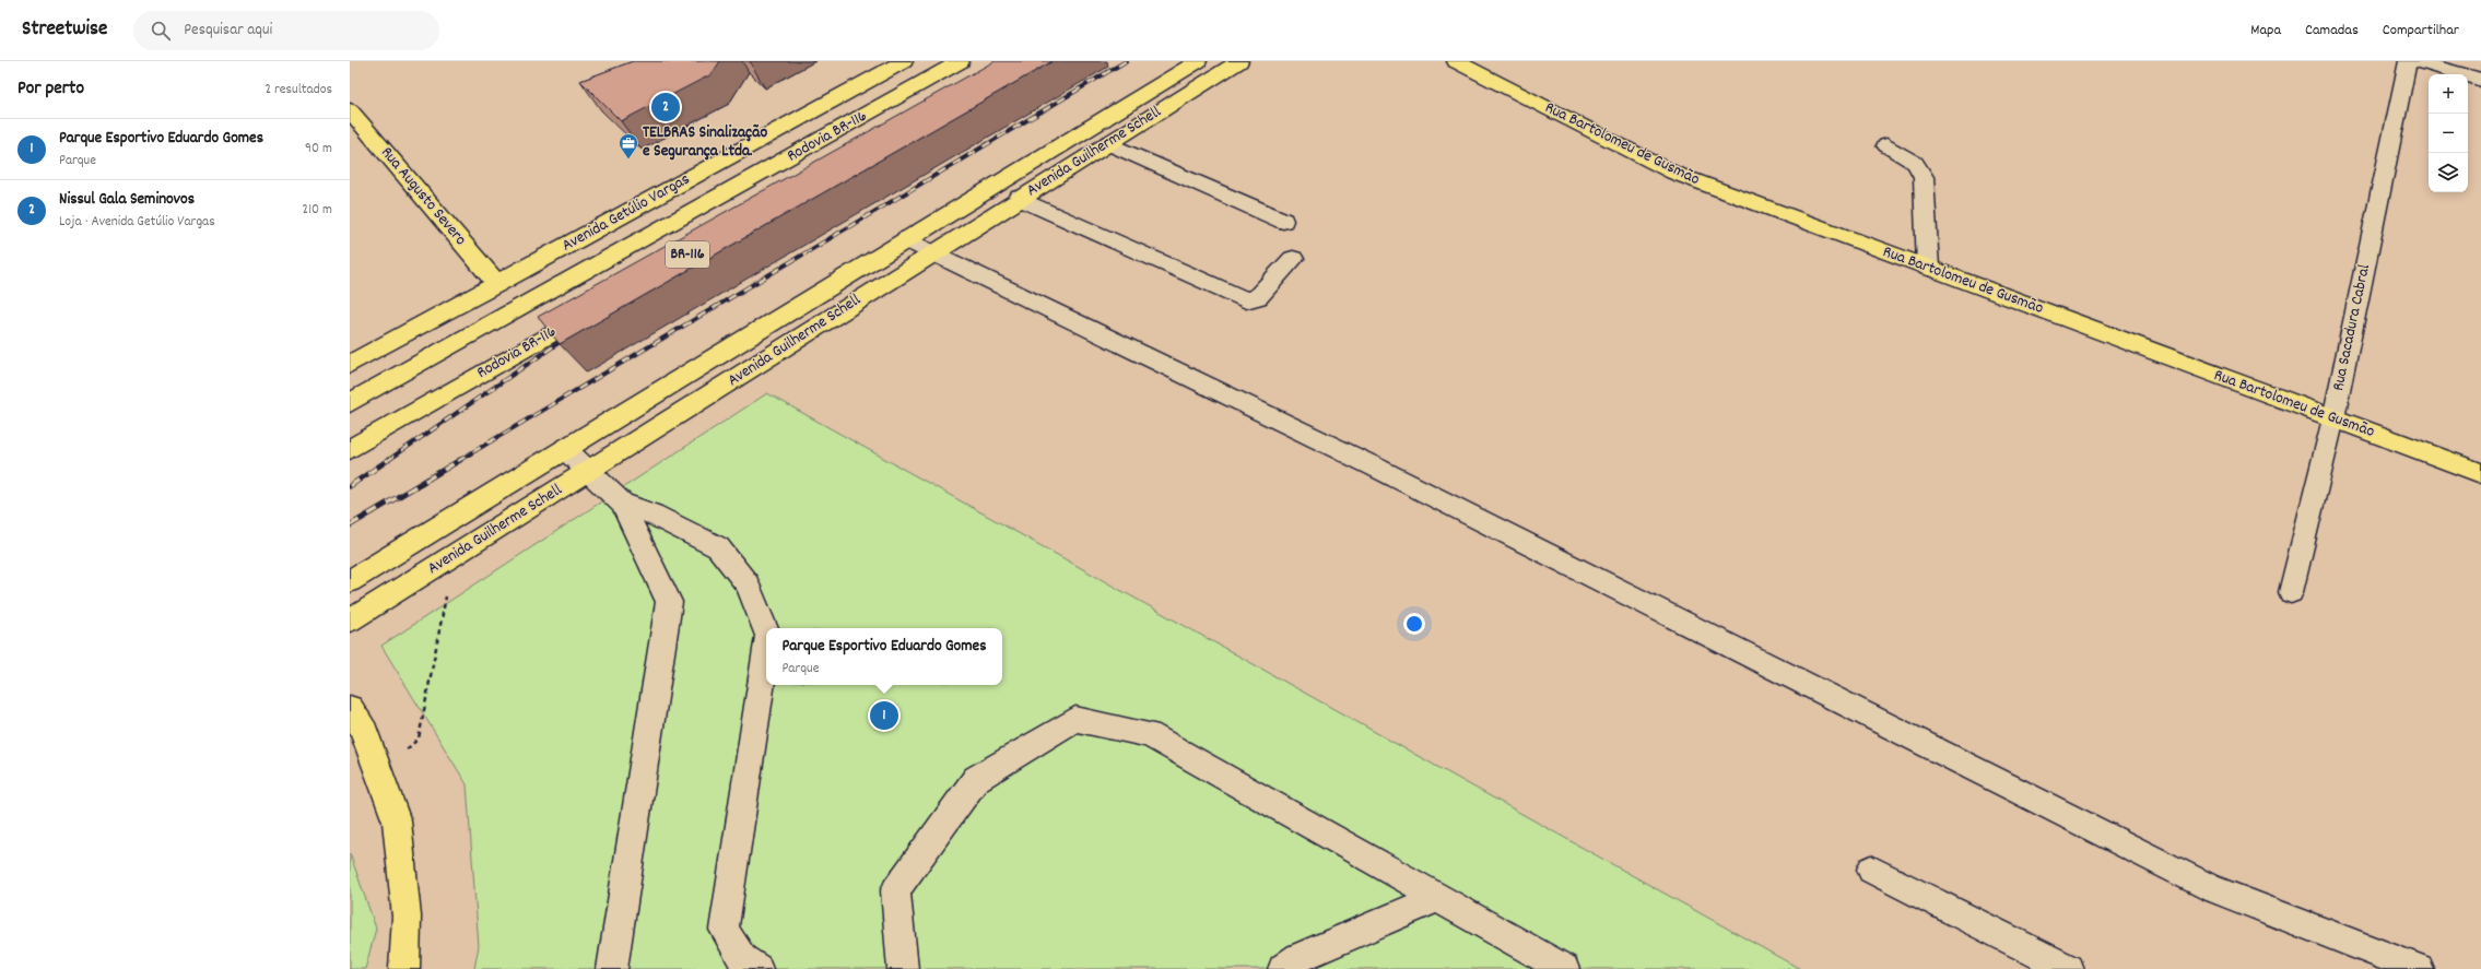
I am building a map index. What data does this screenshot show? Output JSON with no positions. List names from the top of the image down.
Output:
{
  "streets": {
    "main road": [
      "Rodovia BR-116",
      "Rua Bartolomeu de Gusmão",
      "Avenida Guilherme Schell",
      "Rua Augusto Severo",
      "Avenida Getúlio Vargas",
      "BR-116"
    ],
    "street": ["Rua Sacadura Cabral"]
  },
  "crossings": [
    ["Rua Bartolomeu de Gusmão", "Rua Sacadura Cabral"],
    ["Rua Augusto Severo", "Avenida Getúlio Vargas"]
  ],
  "places": {
    "office": ["TELBRAS Sinalização e Segurança Ltda."]
  },
  "page": {
    "header": "Streetwise",
    "search": "Pesquisar aqui",
    "nav": ["Mapa", "Camadas", "Compartilhar"],
    "heading": ["Por perto", "2 resultados"],
    "map_buttons": ["+", "−"],
    "pins": ["2", "1"],
    "list": [
      {
        "mark": "1",
        "name": "Parque Esportivo Eduardo Gomes",
        "note": "Parque",
        "value": "90 m"
      },
      {
        "mark": "2",
        "name": "Nissul Gala Seminovos",
        "note": "Loja · Avenida Getúlio Vargas",
        "value": "210 m"
      }
    ],
    "popup": ["Parque Esportivo Eduardo Gomes", "Parque"]
  }
}
